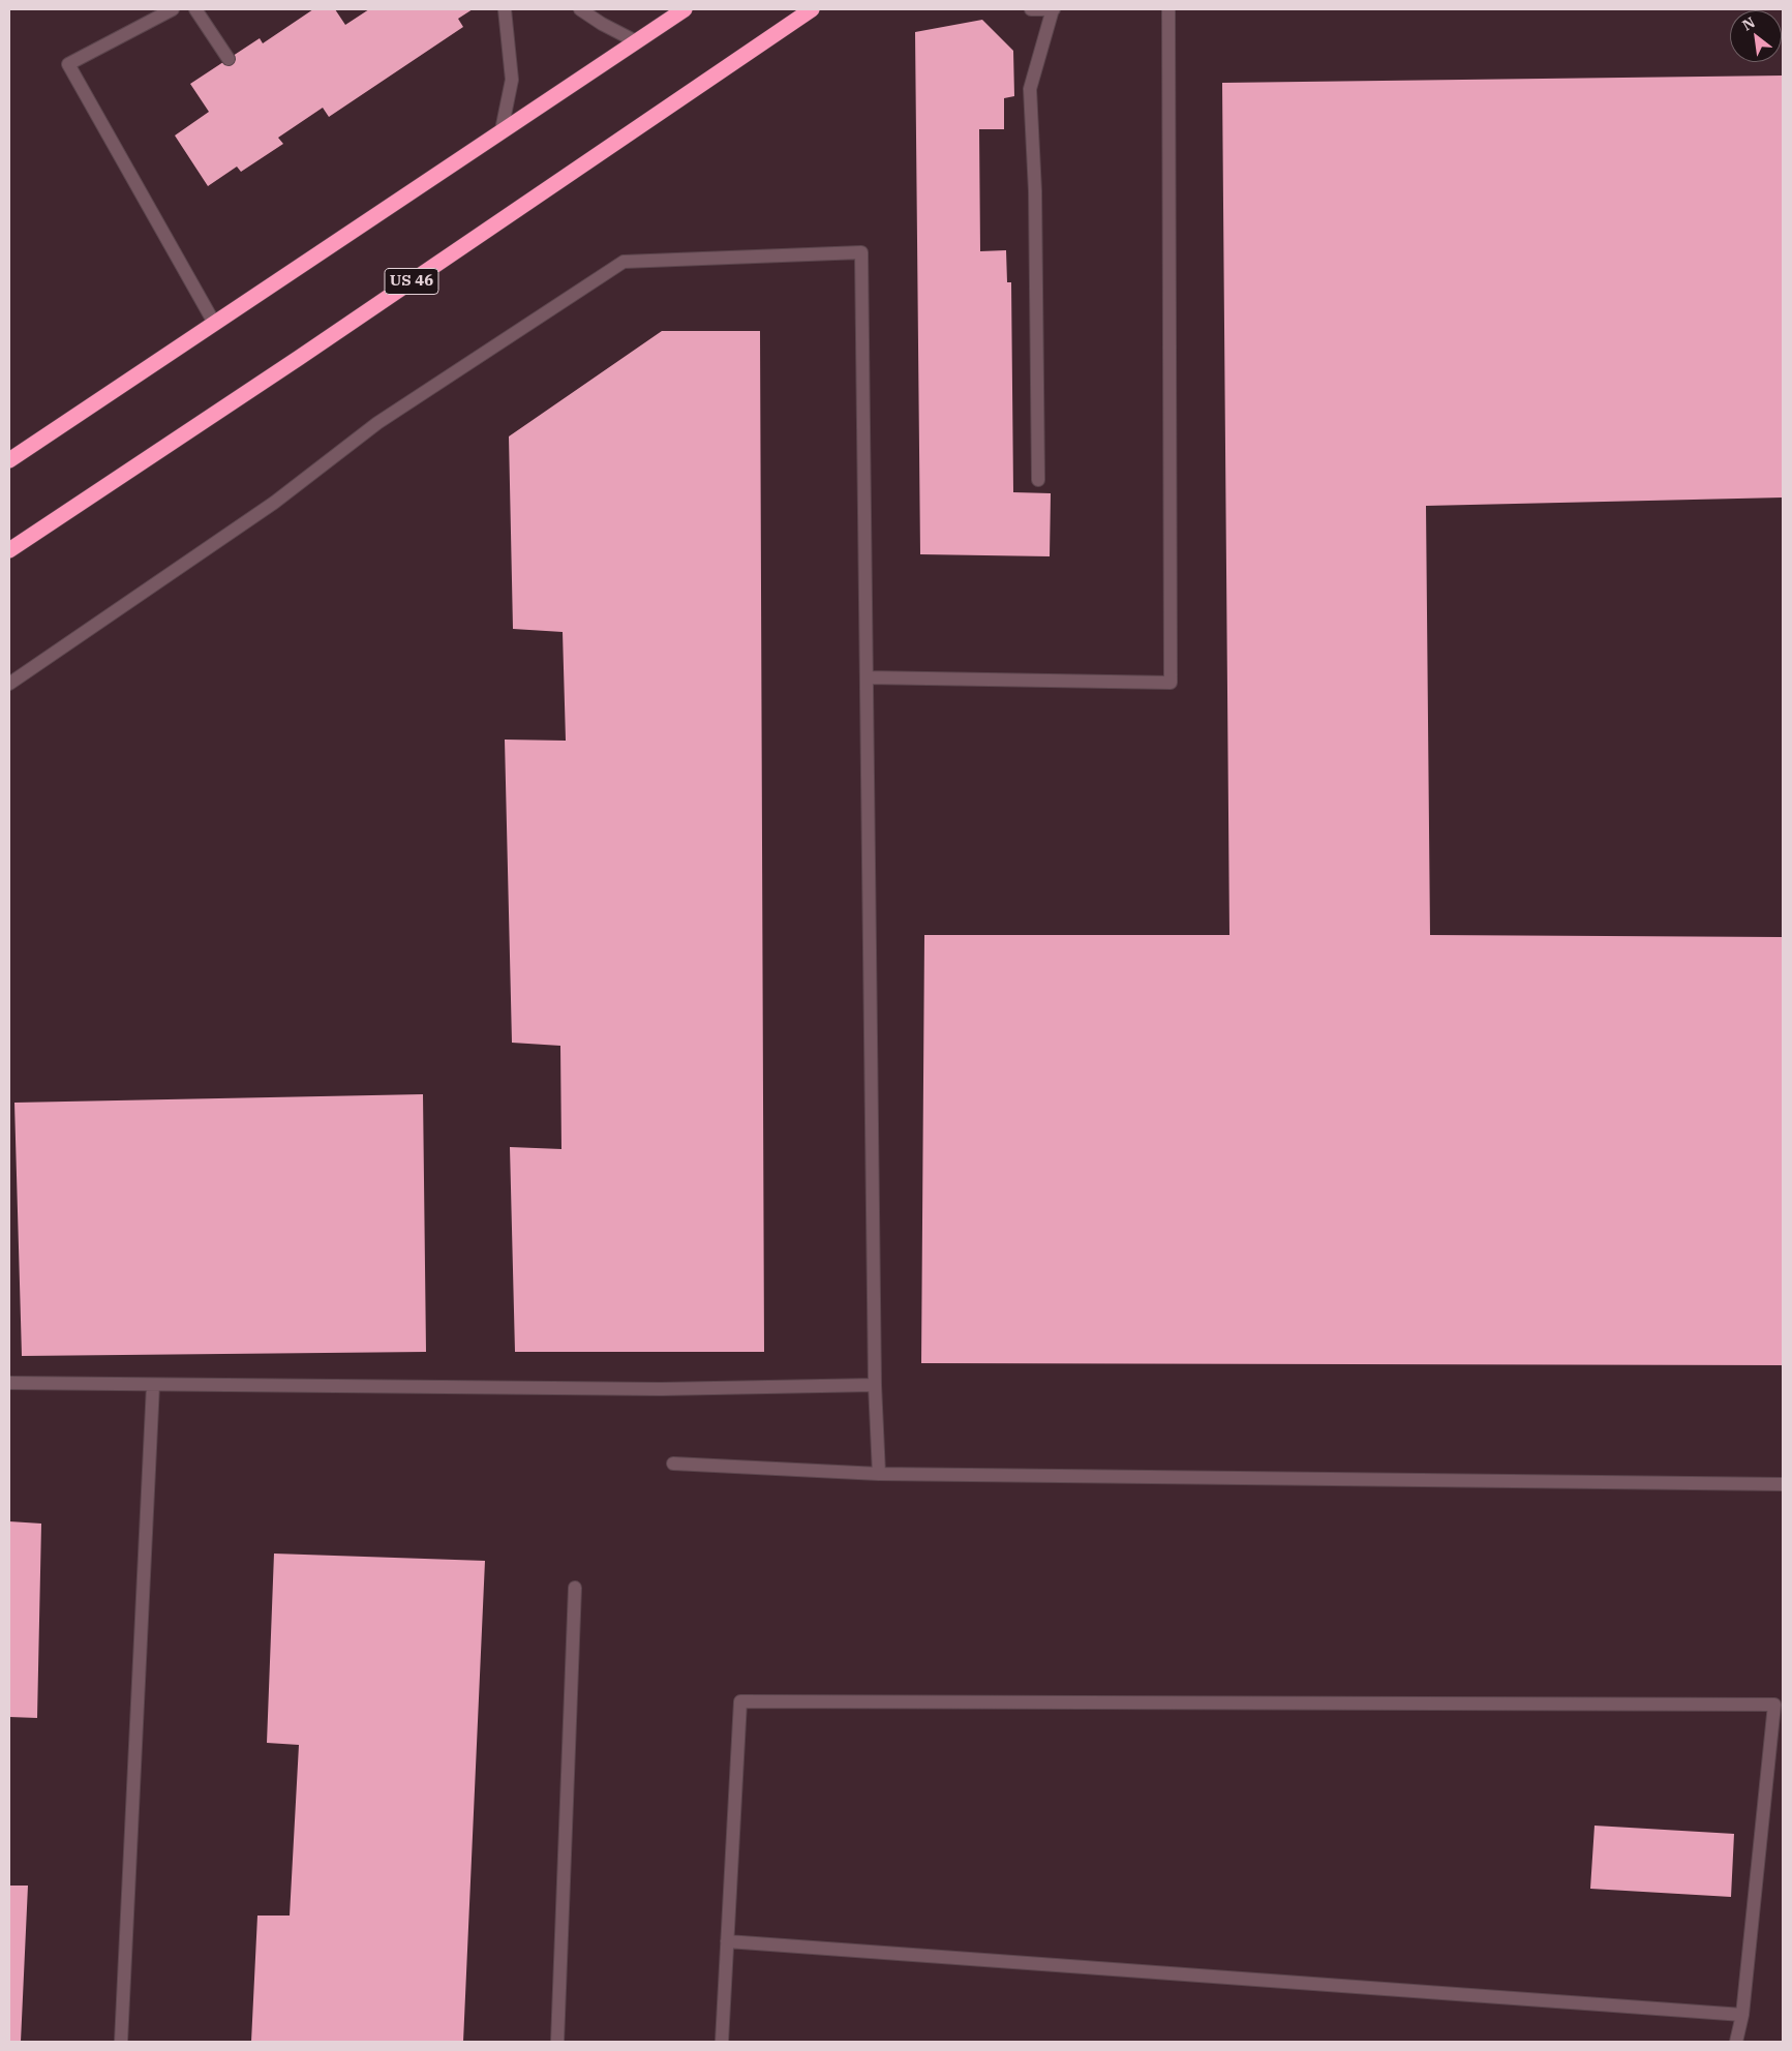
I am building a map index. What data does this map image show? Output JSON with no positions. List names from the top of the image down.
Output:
{
  "streets": {
    "highway": ["US 46"]
  },
  "north": "top left"
}
